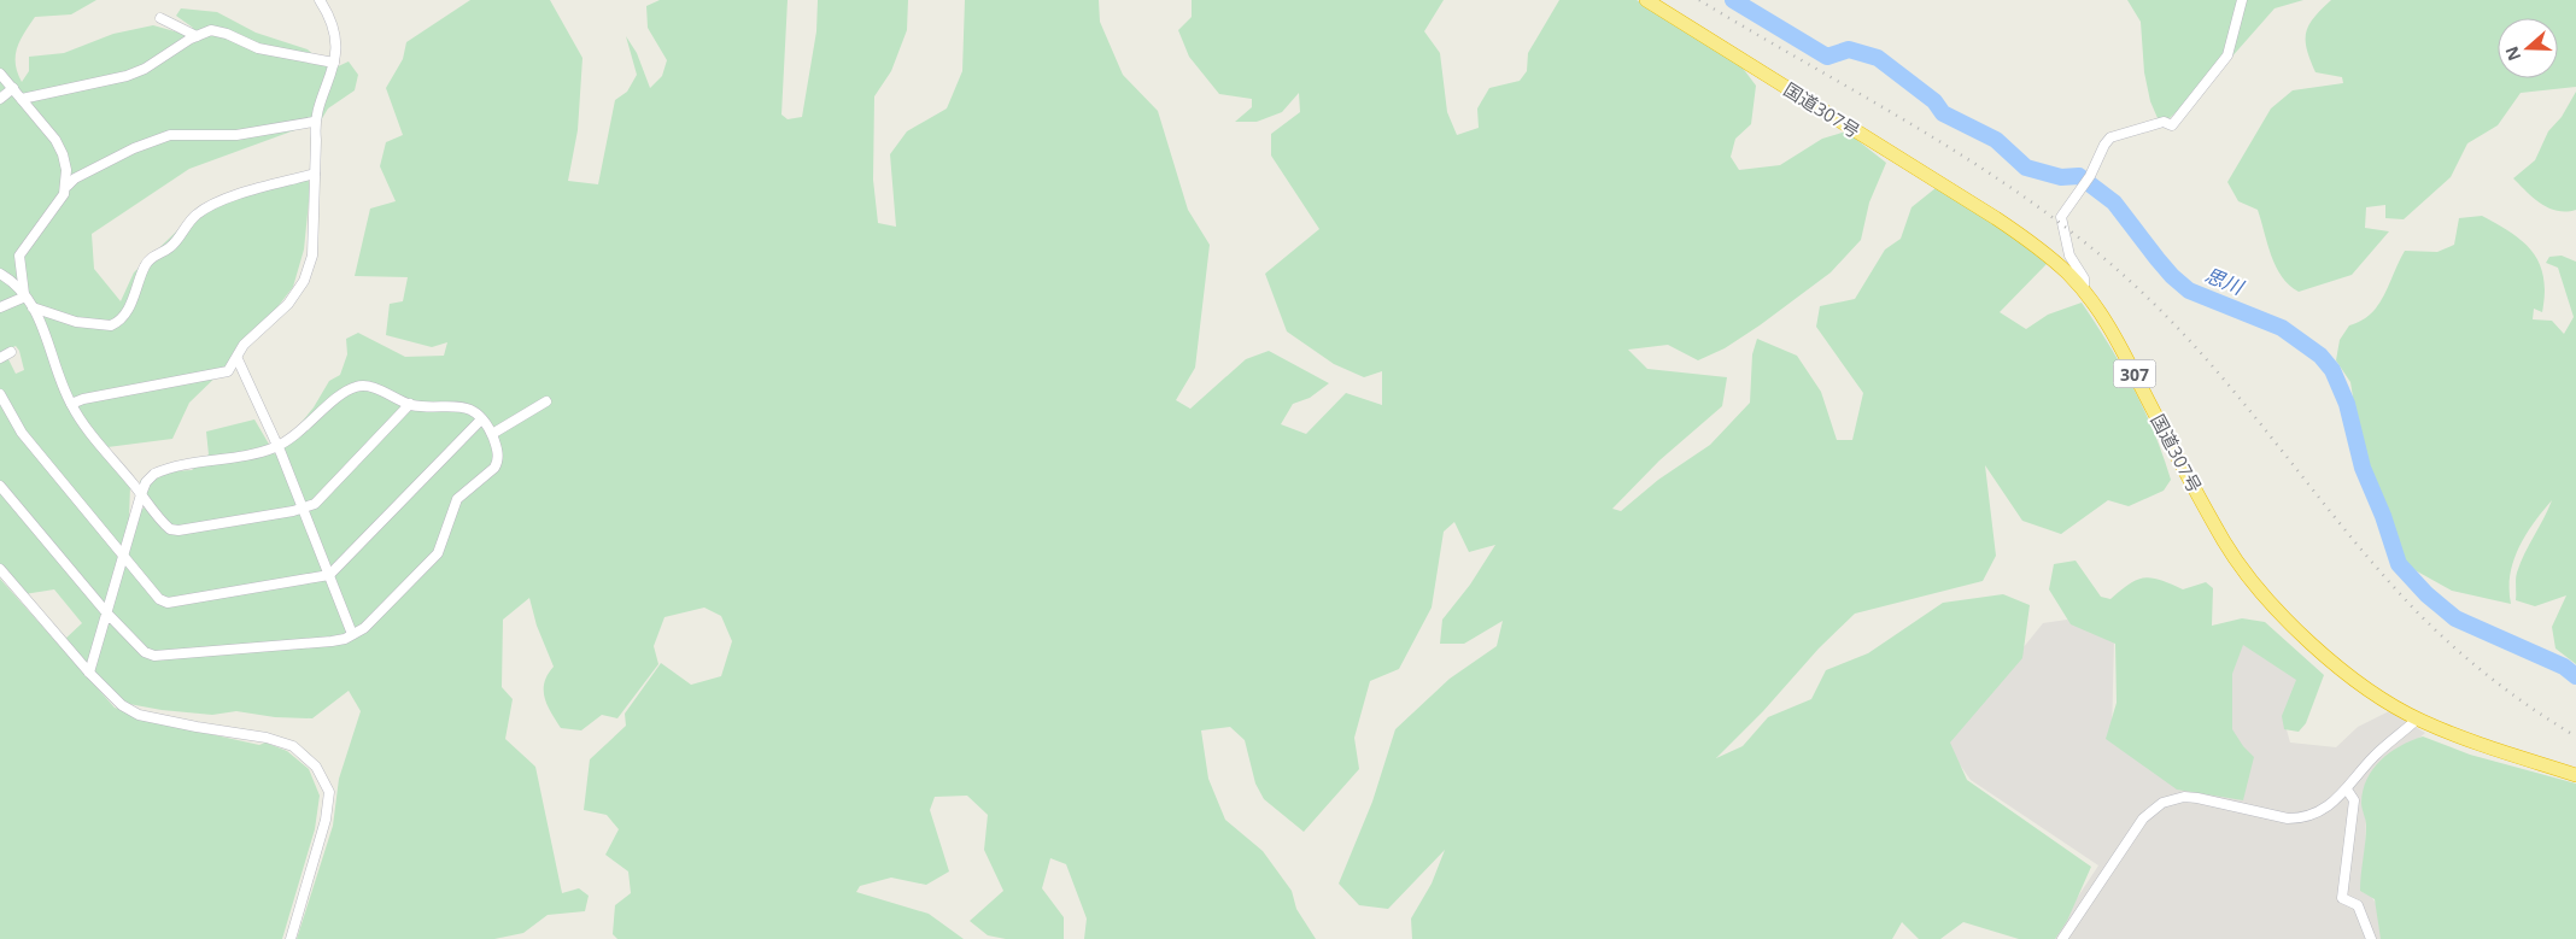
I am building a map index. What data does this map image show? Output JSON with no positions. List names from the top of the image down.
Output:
{
  "streets": {
    "highway": ["国道307号", "307"]
  },
  "water": ["思川"],
  "north": "left"
}
